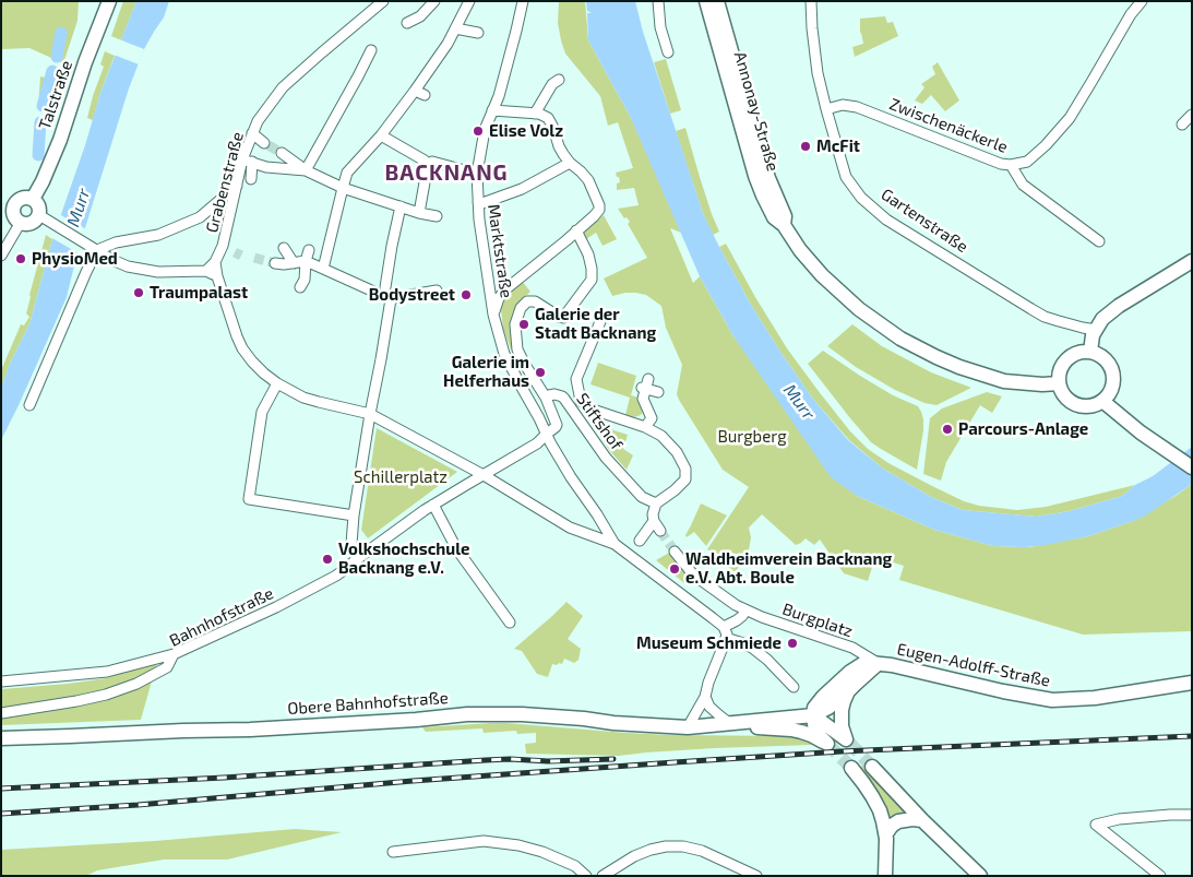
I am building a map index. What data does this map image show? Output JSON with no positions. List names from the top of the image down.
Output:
{
  "streets": {
    "street": [
      "Talstraße",
      "Annonay-Straße",
      "Zwischenäckerle",
      "Grabenstraße",
      "Gartenstraße",
      "Marktstraße",
      "Stiftshof",
      "Bahnhofstraße",
      "Burgplatz",
      "Eugen-Adolff-Straße",
      "Obere Bahnhofstraße"
    ]
  },
  "crossings": [
    ["Zwischenäckerle", "Gartenstraße"],
    ["Grabenstraße", "Marktstraße"],
    ["Grabenstraße", "Bahnhofstraße"],
    ["Marktstraße", "Stiftshof"],
    ["Burgplatz", "Eugen-Adolff-Straße"],
    ["Eugen-Adolff-Straße", "Obere Bahnhofstraße"]
  ],
  "districts": ["BACKNANG"],
  "water": ["Murr"],
  "parks": ["Burgberg", "Schillerplatz"],
  "places": [
    "Elise Volz",
    "McFit",
    "PhysioMed",
    "Traumpalast",
    "Bodystreet",
    "Galerie der Stadt Backnang",
    "Galerie im Helferhaus",
    "Parcours-Anlage",
    "Volkshochschule Backnang e.V.",
    "Waldheimverein Backnang e.V. Abt. Boule",
    "Museum Schmiede"
  ]
}
